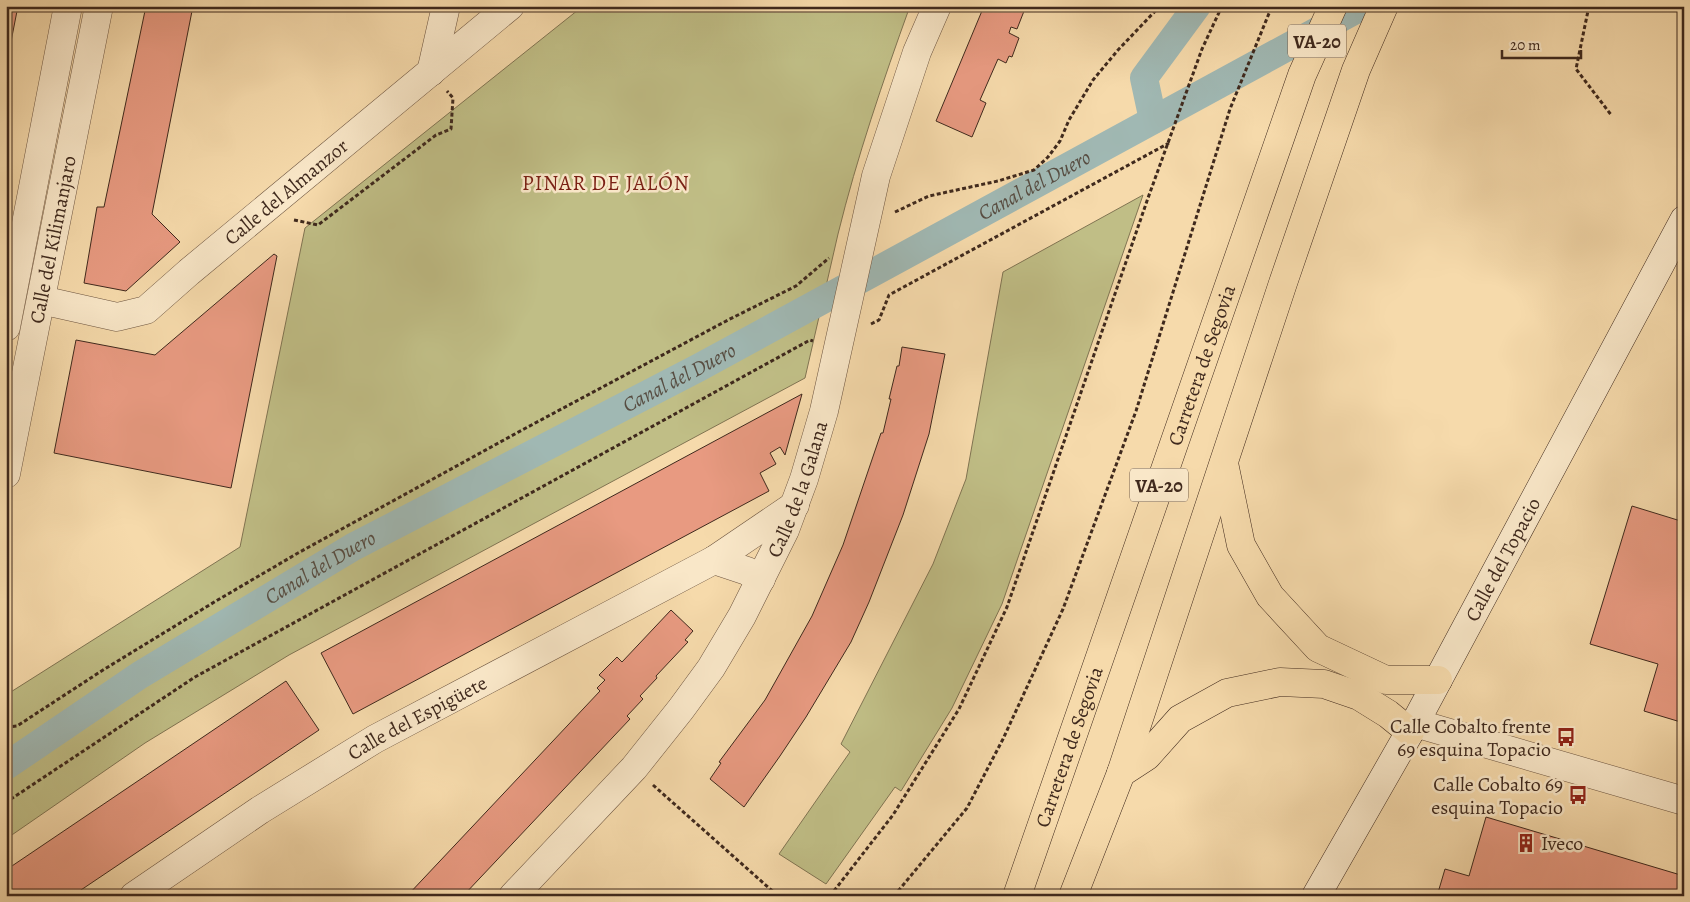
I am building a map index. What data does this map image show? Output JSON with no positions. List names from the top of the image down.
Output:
{
  "streets": {
    "highway": ["VA-20", "Carretera de Segovia"],
    "street": [
      "Calle del Almanzor",
      "Calle del Kilimanjaro",
      "Calle de la Galana",
      "Calle del Topacio",
      "Calle del Espigüete"
    ]
  },
  "crossings": [
    ["Calle del Almanzor", "Calle del Kilimanjaro"],
    ["Calle de la Galana", "Calle del Espigüete"]
  ],
  "districts": ["PINAR DE JALÓN"],
  "water": ["Canal del Duero"],
  "places": {
    "bus stop": ["Calle Cobalto frente 69 esquina Topacio", "Calle Cobalto 69 esquina Topacio"],
    "building": ["Iveco"]
  },
  "scale_bar": "20 m"
}
